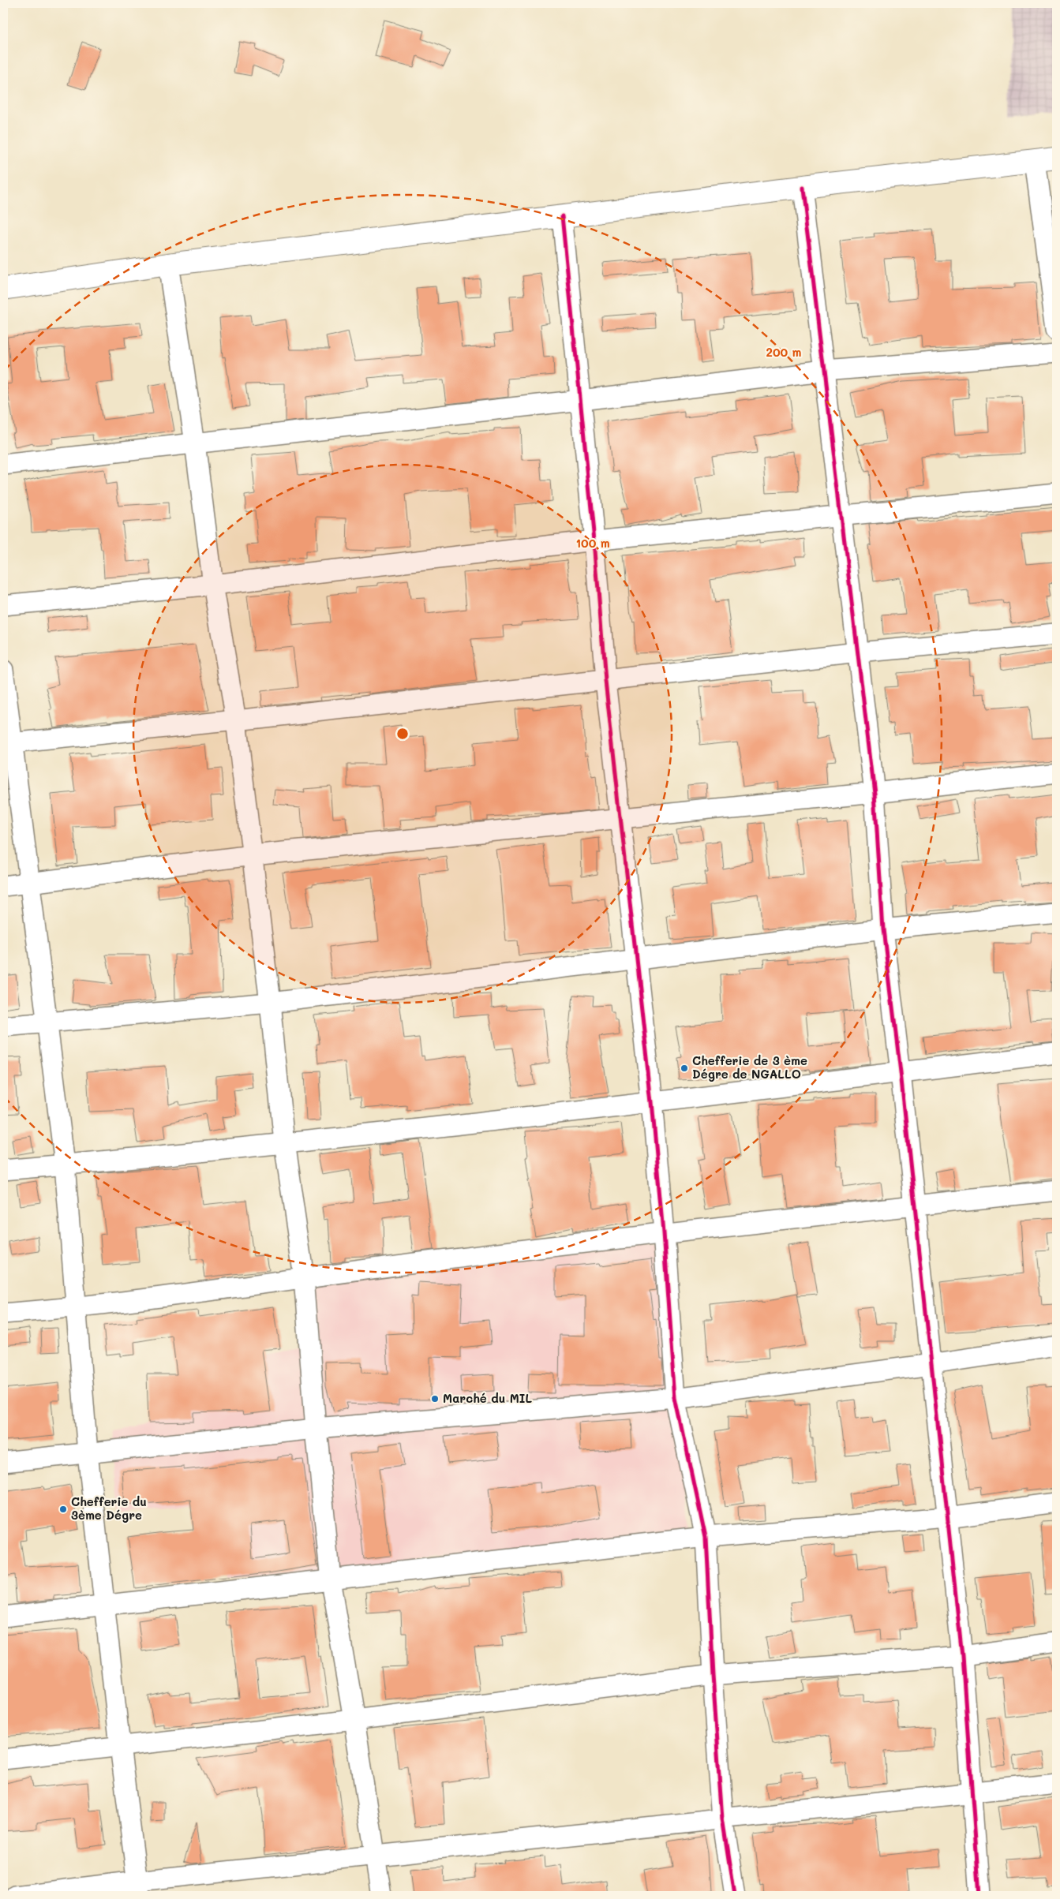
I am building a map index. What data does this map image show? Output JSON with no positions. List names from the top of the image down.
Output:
{
  "places": ["Chefferie de 3 ème Dégre de NGALLO", "Marché du MIL", "Chefferie du 3ème Dégre"],
  "rings": ["200 m", "100 m"]
}
